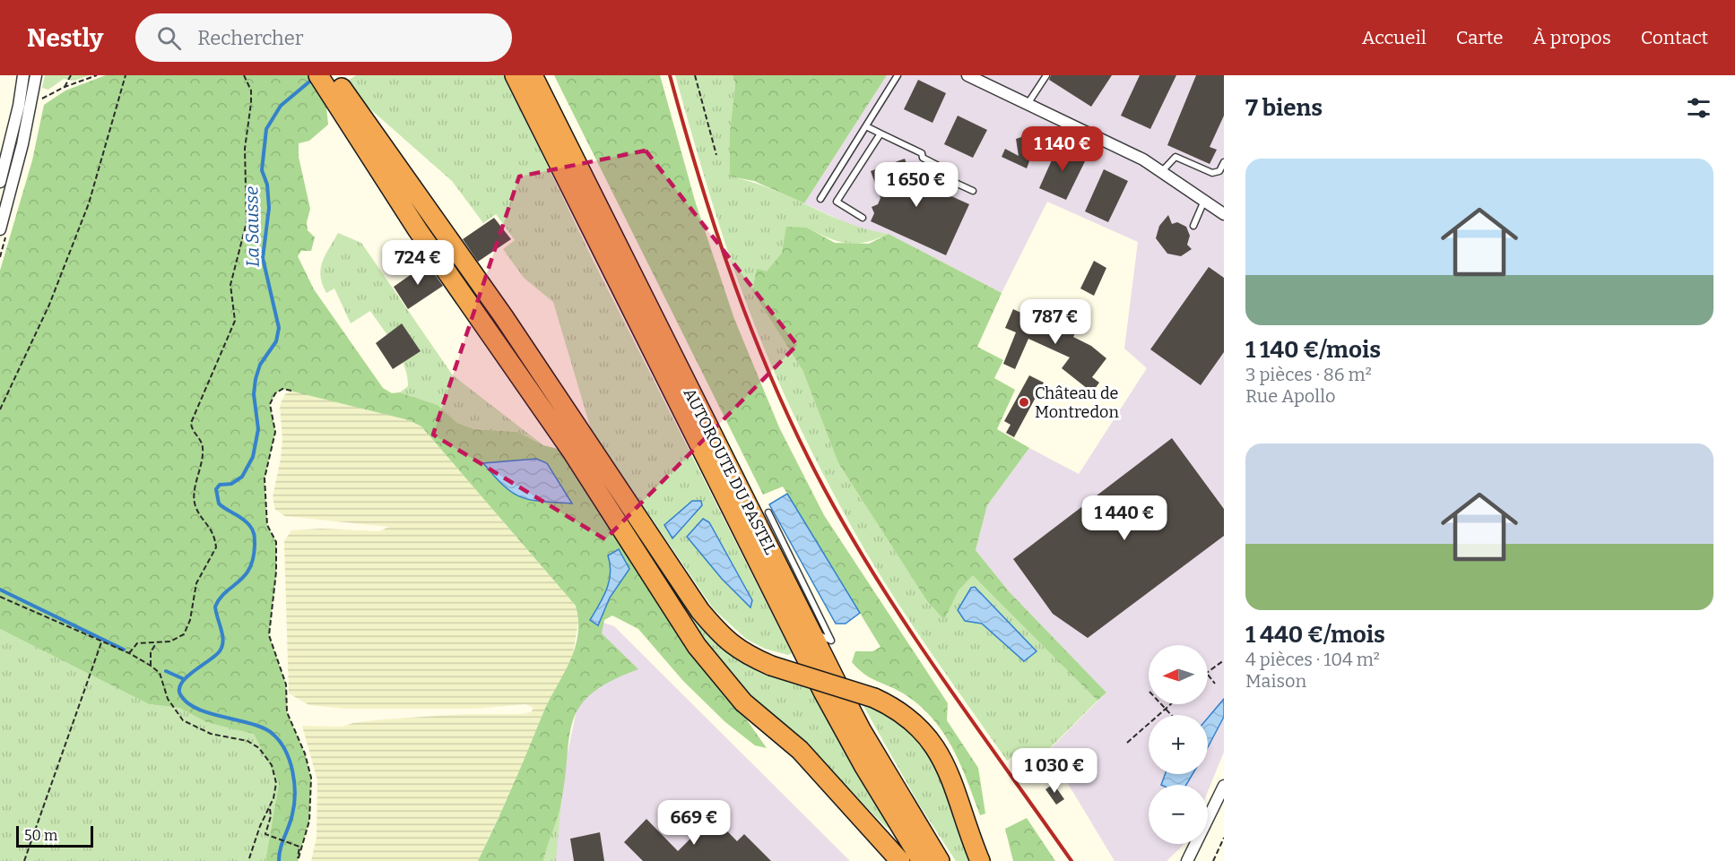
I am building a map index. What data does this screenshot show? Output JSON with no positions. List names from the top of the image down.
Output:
{
  "streets": {
    "highway": ["AUTOROUTE DU PASTEL"]
  },
  "water": ["La Sausse"],
  "places": ["Château de Montredon"],
  "scale_bar": "50 m",
  "north": "left",
  "page": {
    "header": "Nestly",
    "search": "Rechercher",
    "nav": [
      "Accueil",
      "Carte",
      "À propos",
      "Contact"
    ],
    "heading": "7 biens",
    "price": [
      "1 140 €",
      "1 650 €",
      "724 €",
      "787 €",
      "1 440 €",
      "1 030 €",
      "669 €"
    ],
    "list": [
      {
        "name": "1 140 €/mois",
        "note": "3 pièces · 86 m² · Rue Apollo"
      },
      {
        "name": "1 440 €/mois",
        "note": "4 pièces · 104 m² · Maison"
      }
    ],
    "map_buttons": ["+", "−"],
    "scale": "50 m"
  }
}
